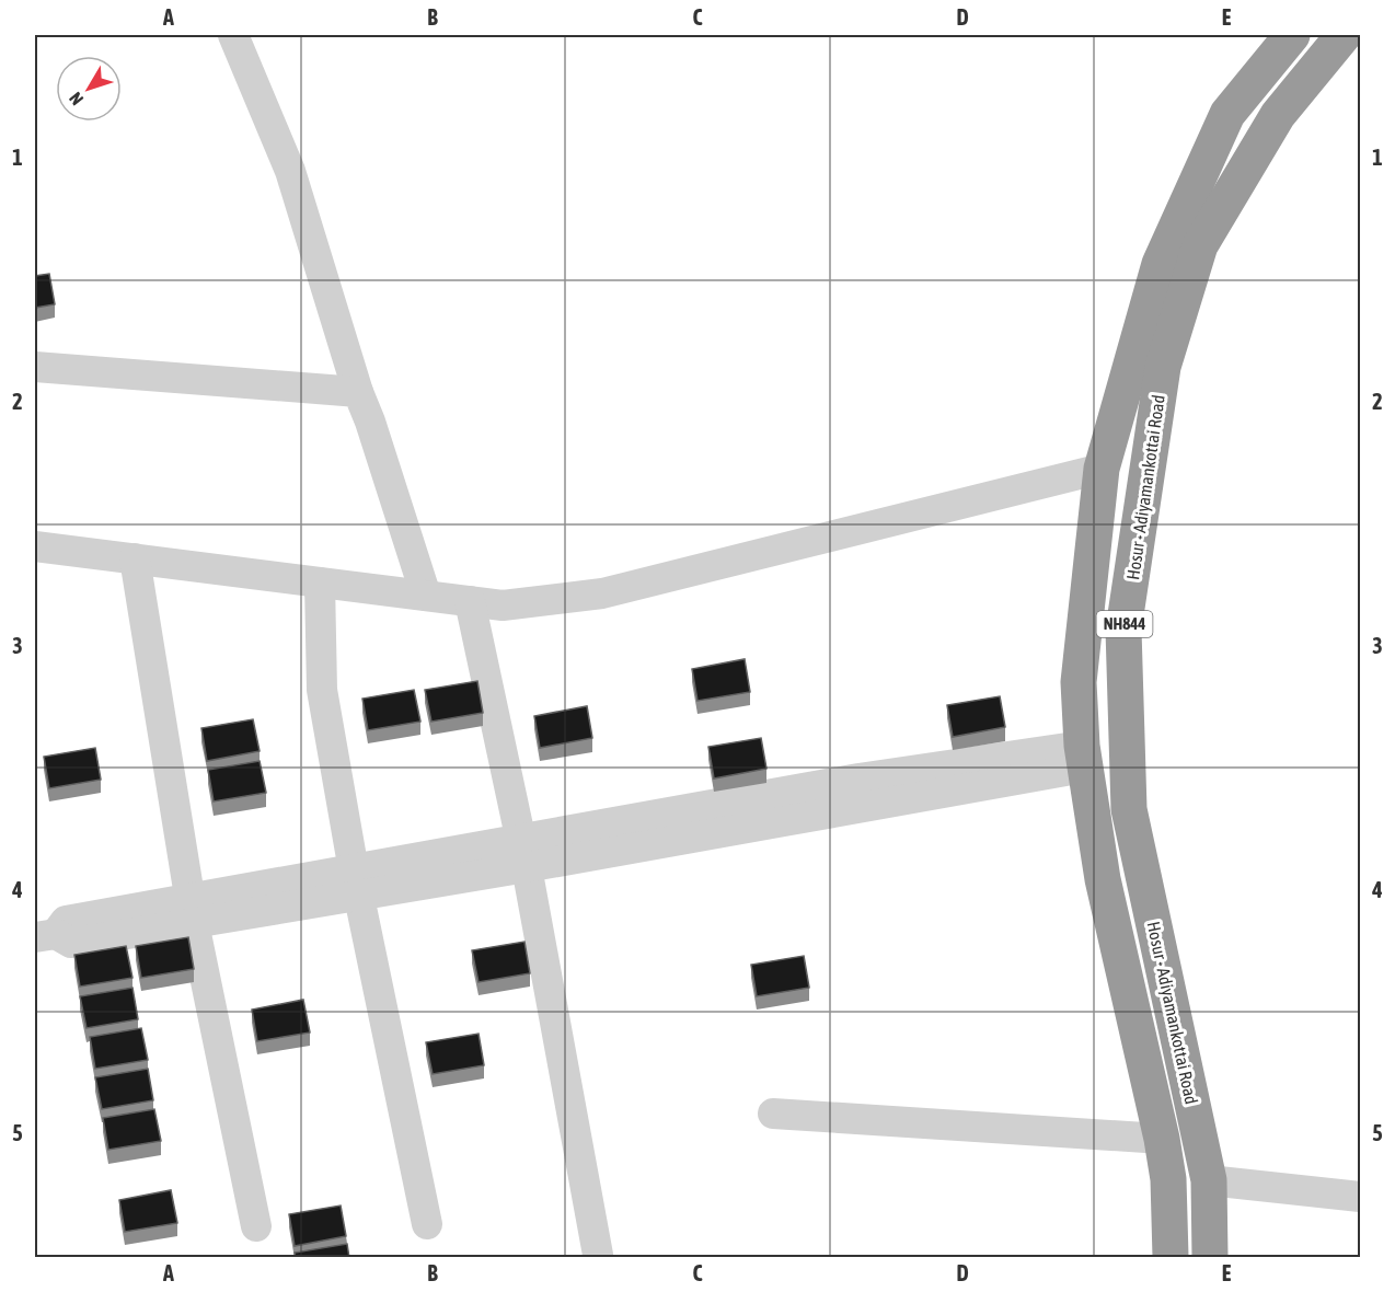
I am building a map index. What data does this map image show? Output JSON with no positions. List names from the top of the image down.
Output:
{
  "streets": {
    "highway": ["Hosur - Adiyamankottai Road", "NH844"]
  },
  "north": "bottom left",
  "grid": {
    "columns": [
      "A",
      "B",
      "C",
      "D",
      "E"
    ],
    "rows": [
      "1",
      "2",
      "3",
      "4",
      "5"
    ]
  }
}
